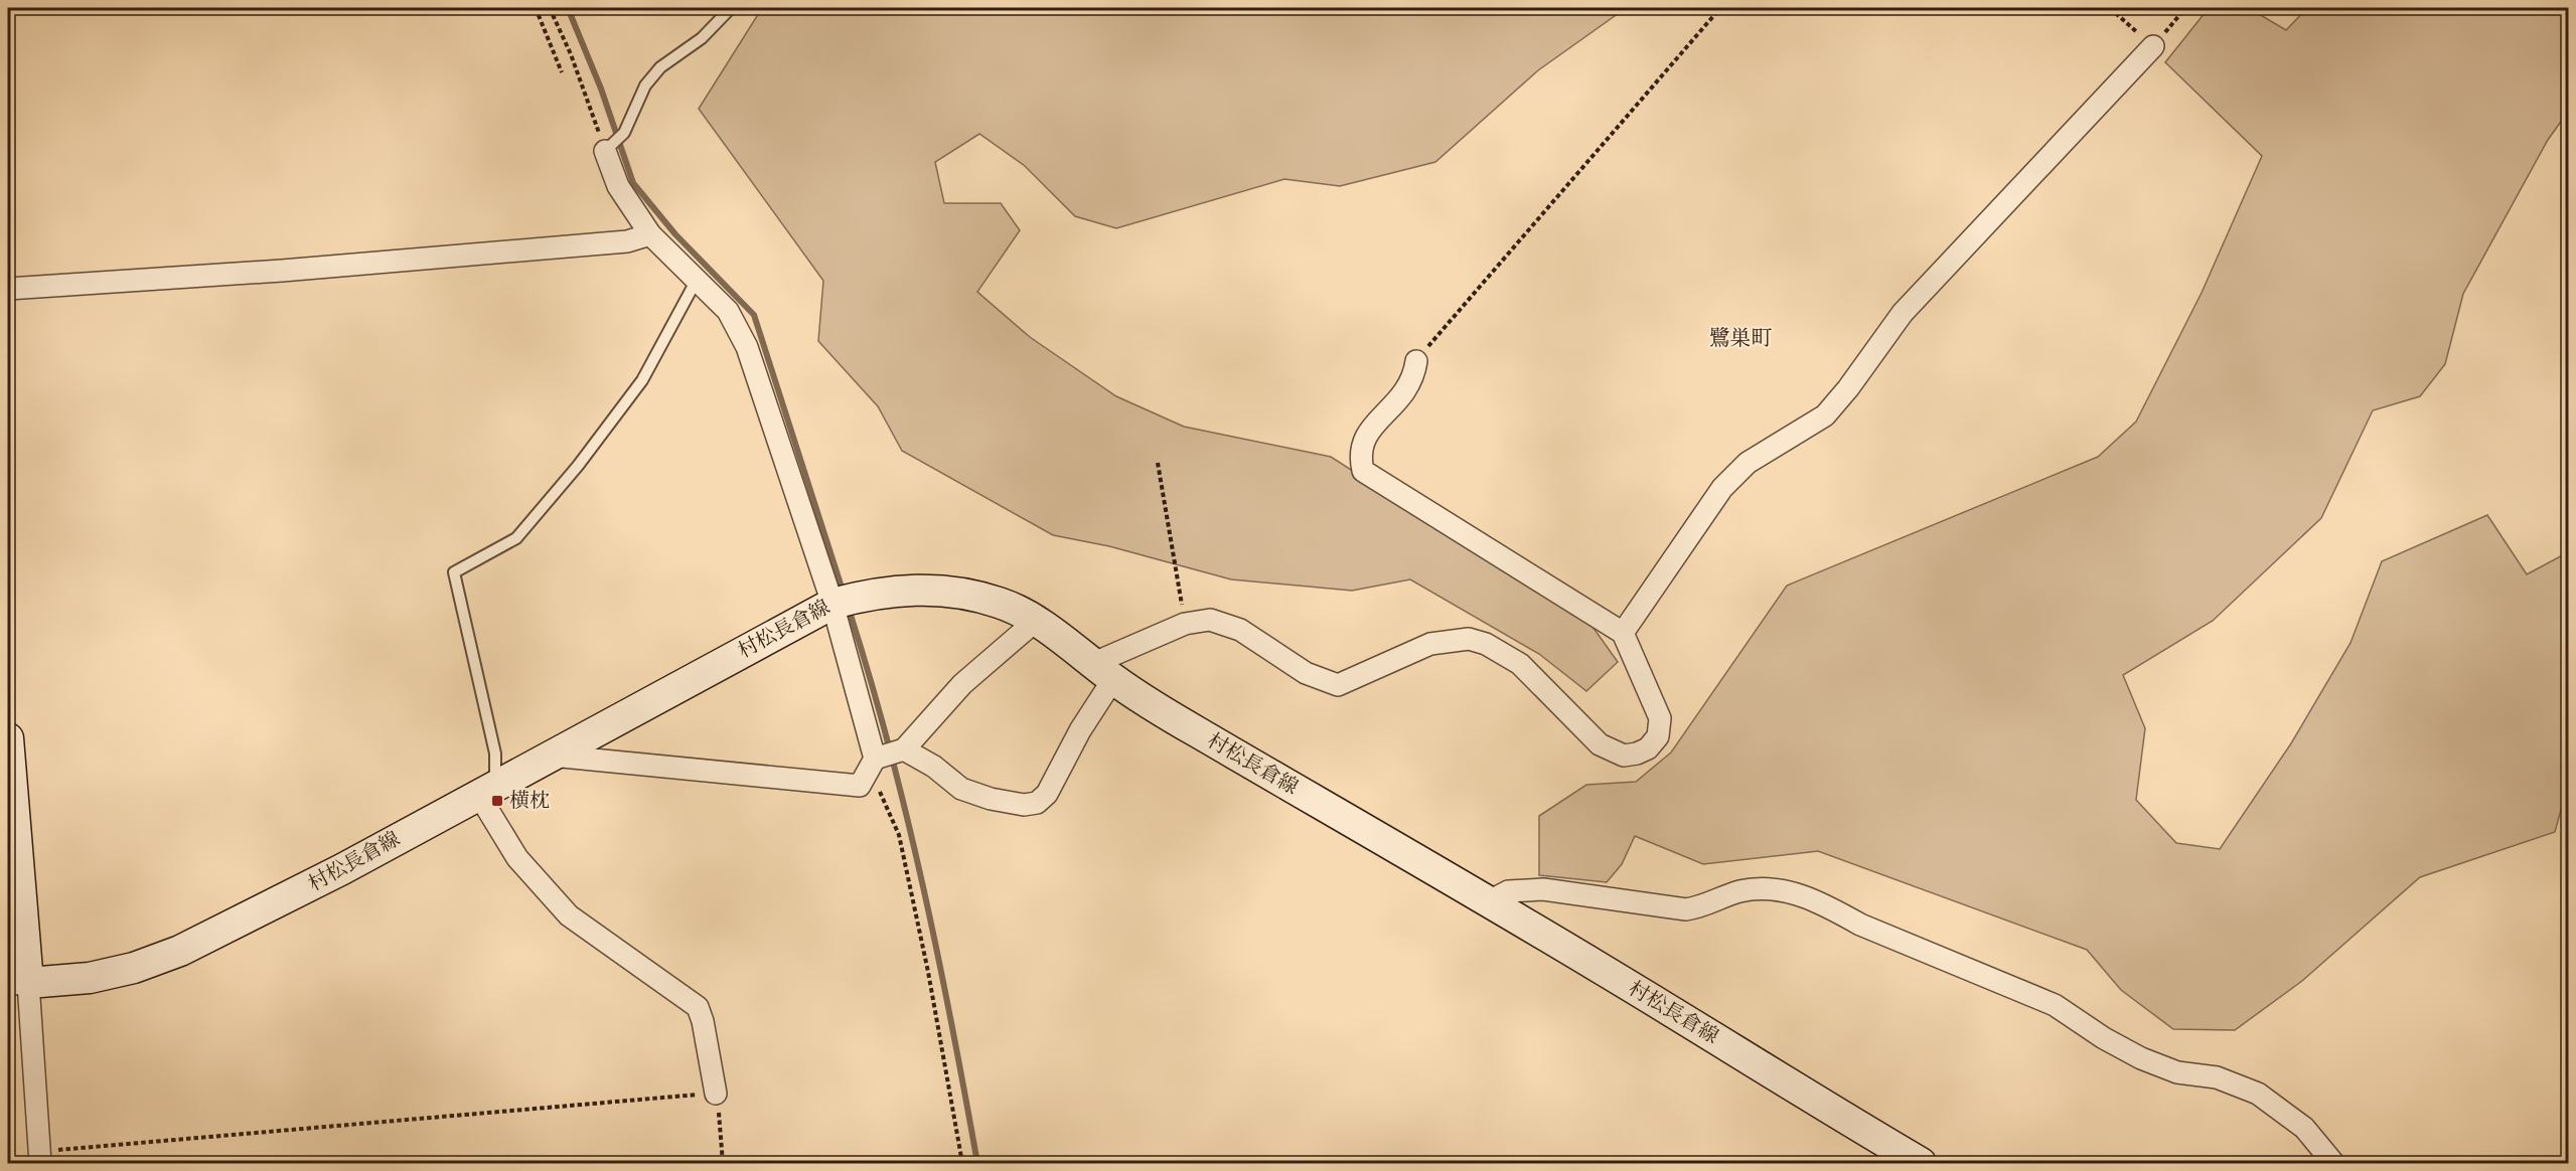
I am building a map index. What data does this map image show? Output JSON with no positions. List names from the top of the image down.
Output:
{
  "streets": {
    "main road": ["村松長倉線"]
  },
  "districts": ["鷺巣町"],
  "places": {
    "transit": ["横枕"]
  }
}
